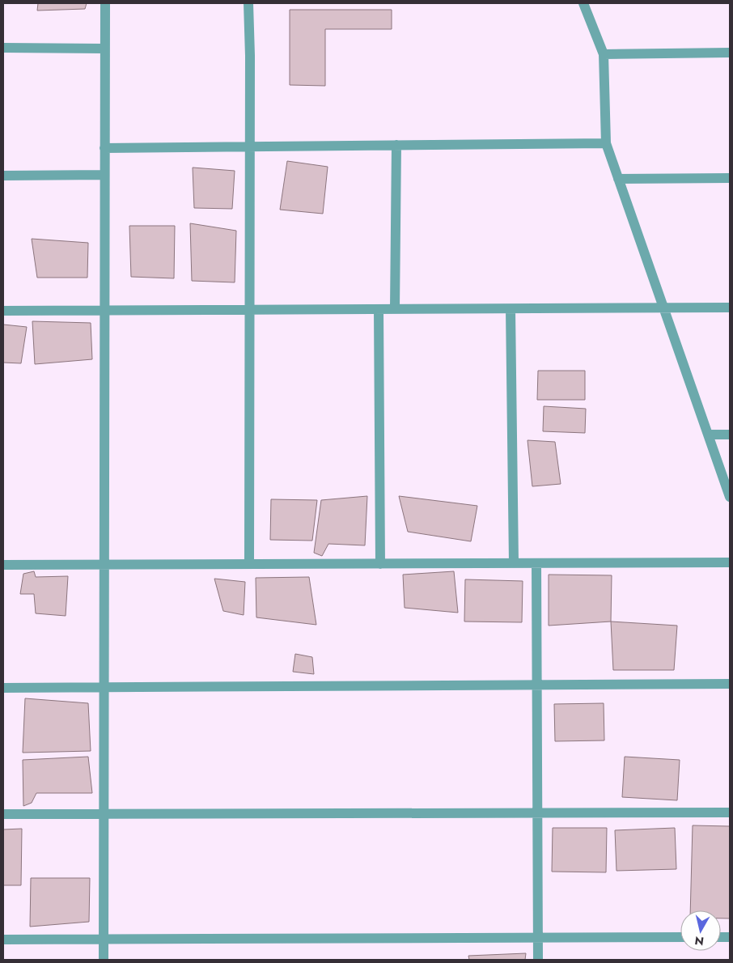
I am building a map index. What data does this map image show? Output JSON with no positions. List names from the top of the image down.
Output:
{
  "north": "bottom"
}
